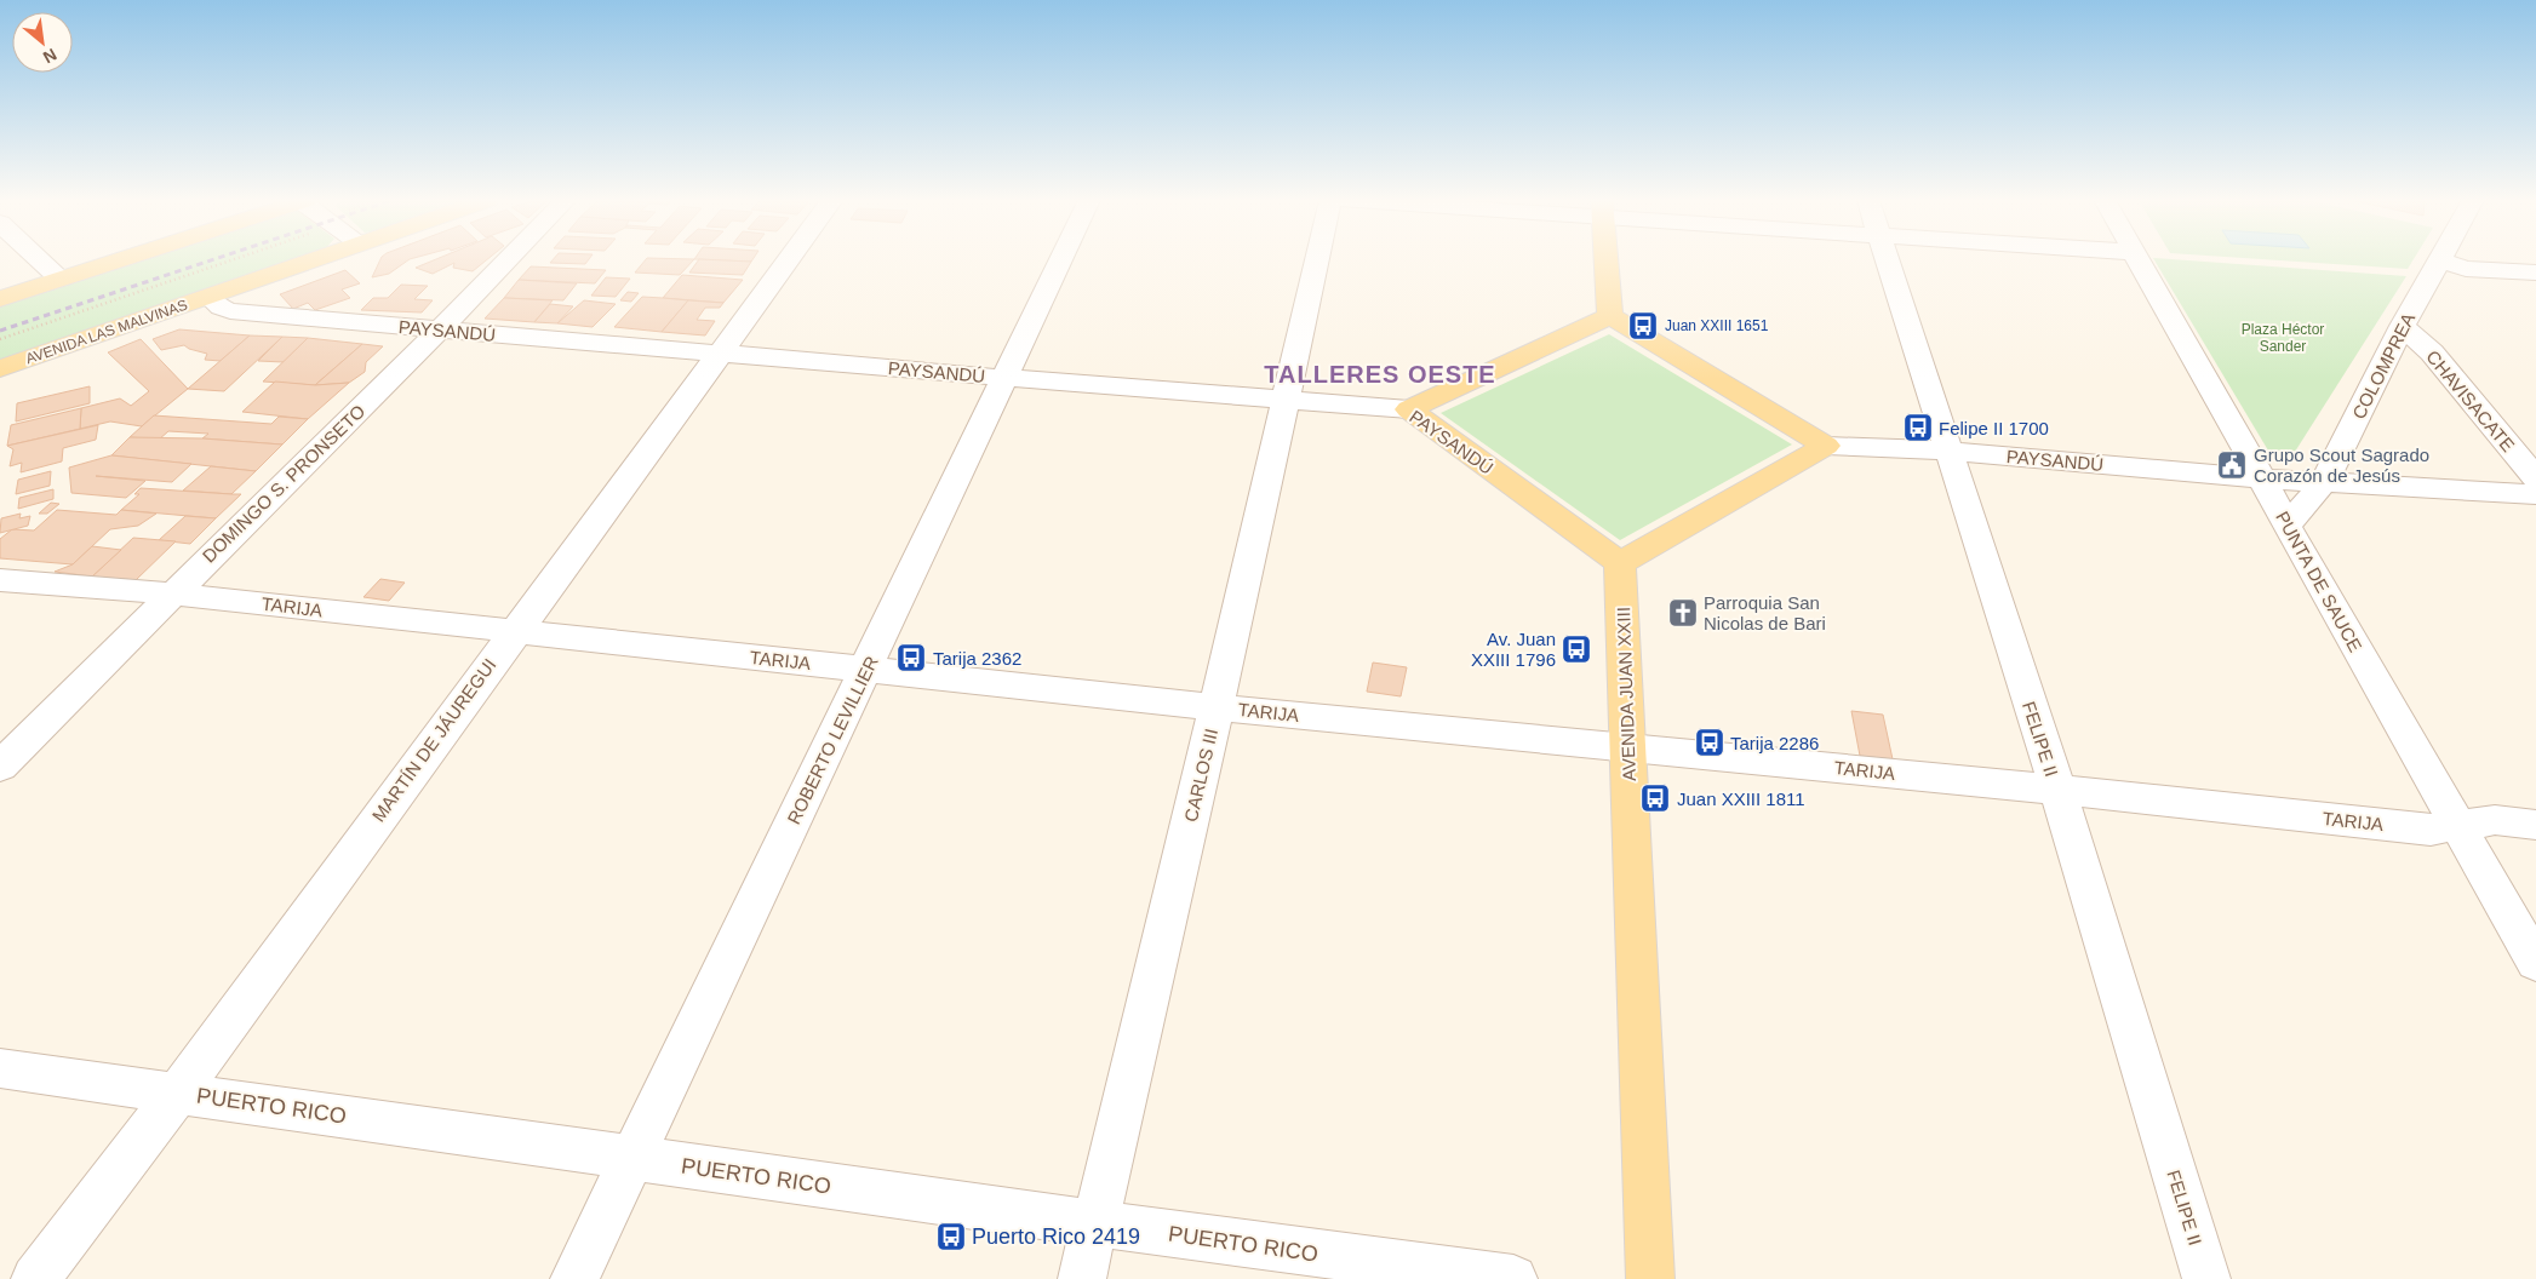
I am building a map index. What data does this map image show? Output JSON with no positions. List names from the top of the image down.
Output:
{
  "streets": {
    "main road": ["PAYSANDÚ", "AVENIDA LAS MALVINAS", "AVENIDA JUAN XXIII"],
    "street": [
      "COLOMPREA",
      "CHAVISACATE",
      "DOMINGO S. PRONSETO",
      "PUNTA DE SAUCE",
      "TARIJA",
      "FELIPE II",
      "MARTÍN DE JÁUREGUI",
      "ROBERTO LEVILLIER",
      "CARLOS III",
      "PUERTO RICO"
    ]
  },
  "crossings": [
    ["PAYSANDÚ", "AVENIDA LAS MALVINAS"],
    ["PAYSANDÚ", "COLOMPREA"],
    ["PAYSANDÚ", "DOMINGO S. PRONSETO"],
    ["PAYSANDÚ", "PUNTA DE SAUCE"],
    ["PAYSANDÚ", "AVENIDA JUAN XXIII"],
    ["PAYSANDÚ", "FELIPE II"],
    ["PAYSANDÚ", "MARTÍN DE JÁUREGUI"],
    ["PAYSANDÚ", "ROBERTO LEVILLIER"],
    ["PAYSANDÚ", "CARLOS III"],
    ["COLOMPREA", "CHAVISACATE"],
    ["COLOMPREA", "PUNTA DE SAUCE"],
    ["DOMINGO S. PRONSETO", "TARIJA"],
    ["PUNTA DE SAUCE", "TARIJA"],
    ["TARIJA", "AVENIDA JUAN XXIII"],
    ["TARIJA", "FELIPE II"],
    ["TARIJA", "MARTÍN DE JÁUREGUI"],
    ["TARIJA", "ROBERTO LEVILLIER"],
    ["TARIJA", "CARLOS III"],
    ["MARTÍN DE JÁUREGUI", "PUERTO RICO"],
    ["ROBERTO LEVILLIER", "PUERTO RICO"],
    ["CARLOS III", "PUERTO RICO"]
  ],
  "districts": ["TALLERES OESTE"],
  "parks": ["Plaza Héctor Sander"],
  "places": {
    "bus stop": [
      "Juan XXIII 1651",
      "Felipe II 1700",
      "Av. Juan XXIII 1796",
      "Tarija 2362",
      "Tarija 2286",
      "Juan XXIII 1811",
      "Puerto Rico 2419"
    ],
    "public building": ["Grupo Scout Sagrado Corazón de Jesús"],
    "church": ["Parroquia San Nicolas de Bari"]
  },
  "north": "bottom right"
}
